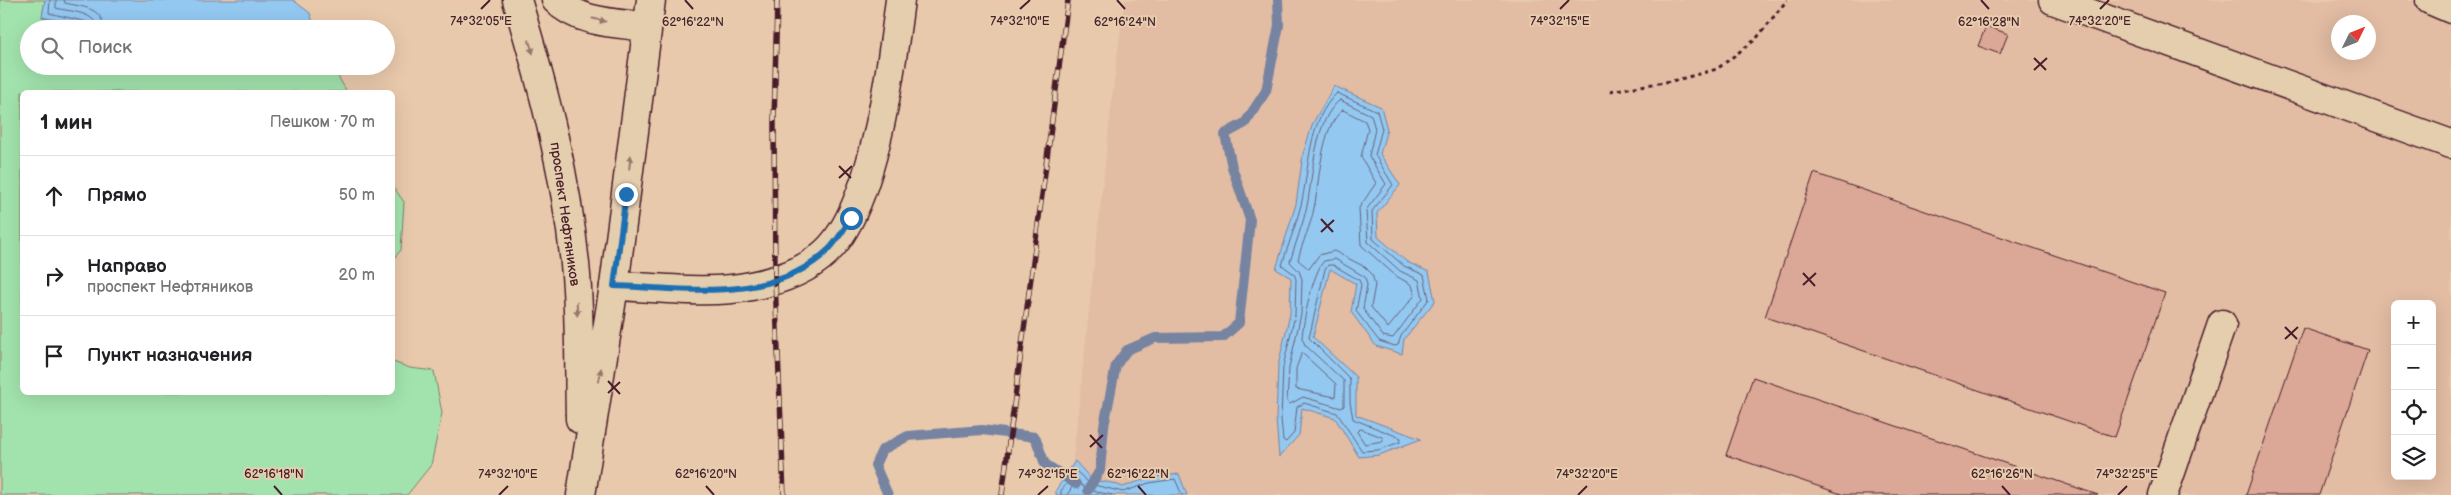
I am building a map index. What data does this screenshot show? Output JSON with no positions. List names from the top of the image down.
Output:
{
  "streets": {
    "main road": ["проспект Нефтяников"]
  },
  "north": "top right",
  "page": {
    "search": "Поиск",
    "heading": ["1 мин", "Пешком · 70 m"],
    "list": [
      ["Прямо", "50 m"],
      ["Направо", "проспект Нефтяников", "20 m"],
      "Пункт назначения"
    ],
    "map_buttons": ["+", "−"]
  },
  "coordinates": [
    "74°32'05\"E",
    "74°32'10\"E",
    "74°32'15\"E",
    "74°32'20\"E",
    "62°16'22\"N",
    "62°16'24\"N",
    "62°16'28\"N",
    "62°16'18\"N",
    "62°16'20\"N",
    "62°16'26\"N",
    "74°32'25\"E"
  ]
}
